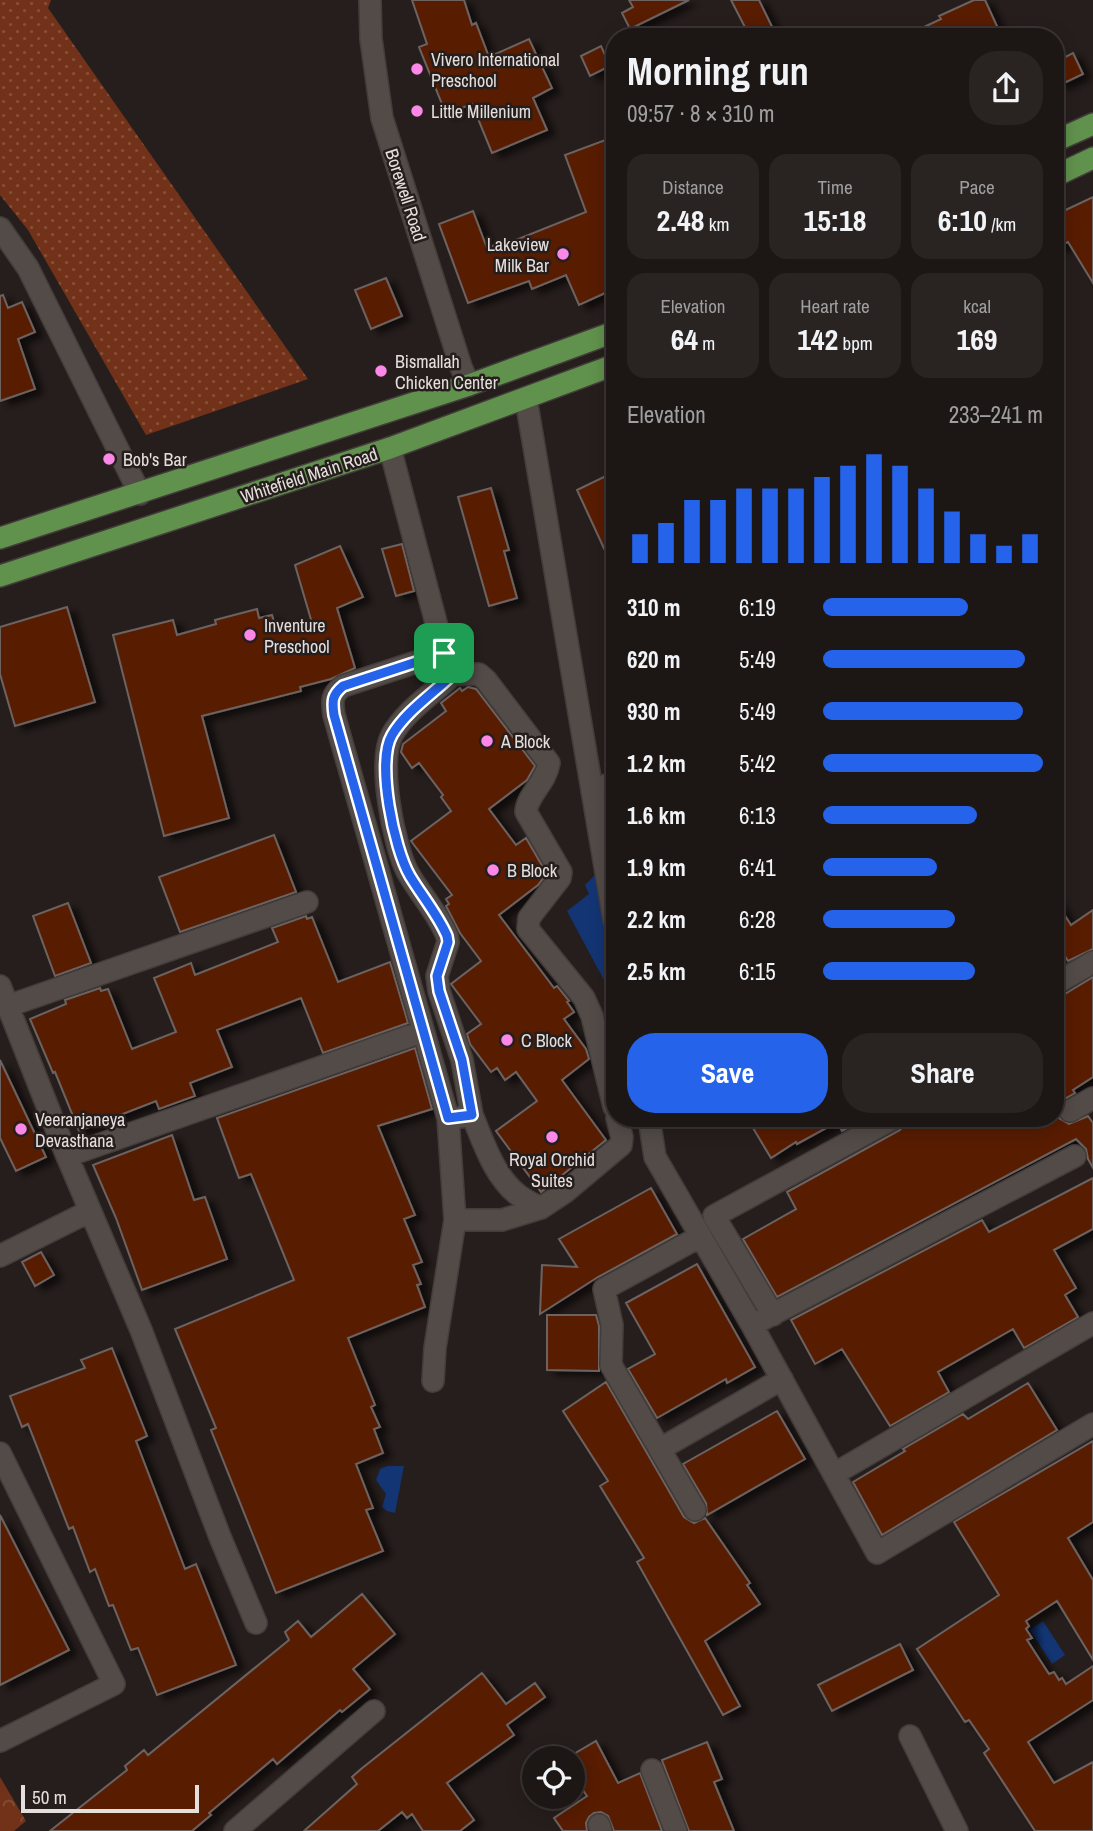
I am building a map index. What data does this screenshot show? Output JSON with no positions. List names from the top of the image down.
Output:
{
  "streets": {
    "main road": ["Whitefield Main Road"],
    "street": ["Borewell Road"]
  },
  "crossings": [
    ["Borewell Road", "Whitefield Main Road"]
  ],
  "places": [
    "Vivero International Preschool",
    "Little Millenium",
    "Lakeview Milk Bar",
    "Bismallah Chicken Center",
    "Bob's Bar",
    "Inventure Preschool",
    "A Block",
    "B Block",
    "C Block",
    "Veeranjaneya Devasthana",
    "Royal Orchid Suites"
  ],
  "scale_bar": "50 m",
  "page": {
    "heading": ["Morning run", "09:57 · 8 × 310 m"],
    "stats": [
      ["Distance", "2.48 km"],
      ["Time", "15:18"],
      ["Pace", "6:10 /km"],
      ["Elevation", "64 m"],
      ["Heart rate", "142 bpm"],
      ["kcal", "169"]
    ],
    "chart": ["Elevation", "233–241 m"],
    "list": [
      {
        "name": "310 m",
        "note": "6:19"
      },
      {
        "name": "620 m",
        "note": "5:49"
      },
      {
        "name": "930 m",
        "note": "5:49"
      },
      {
        "name": "1.2 km",
        "note": "5:42"
      },
      {
        "name": "1.6 km",
        "note": "6:13"
      },
      {
        "name": "1.9 km",
        "note": "6:41"
      },
      {
        "name": "2.2 km",
        "note": "6:28"
      },
      {
        "name": "2.5 km",
        "note": "6:15"
      }
    ],
    "buttons": ["Save", "Share"],
    "scale": "50 m"
  }
}
